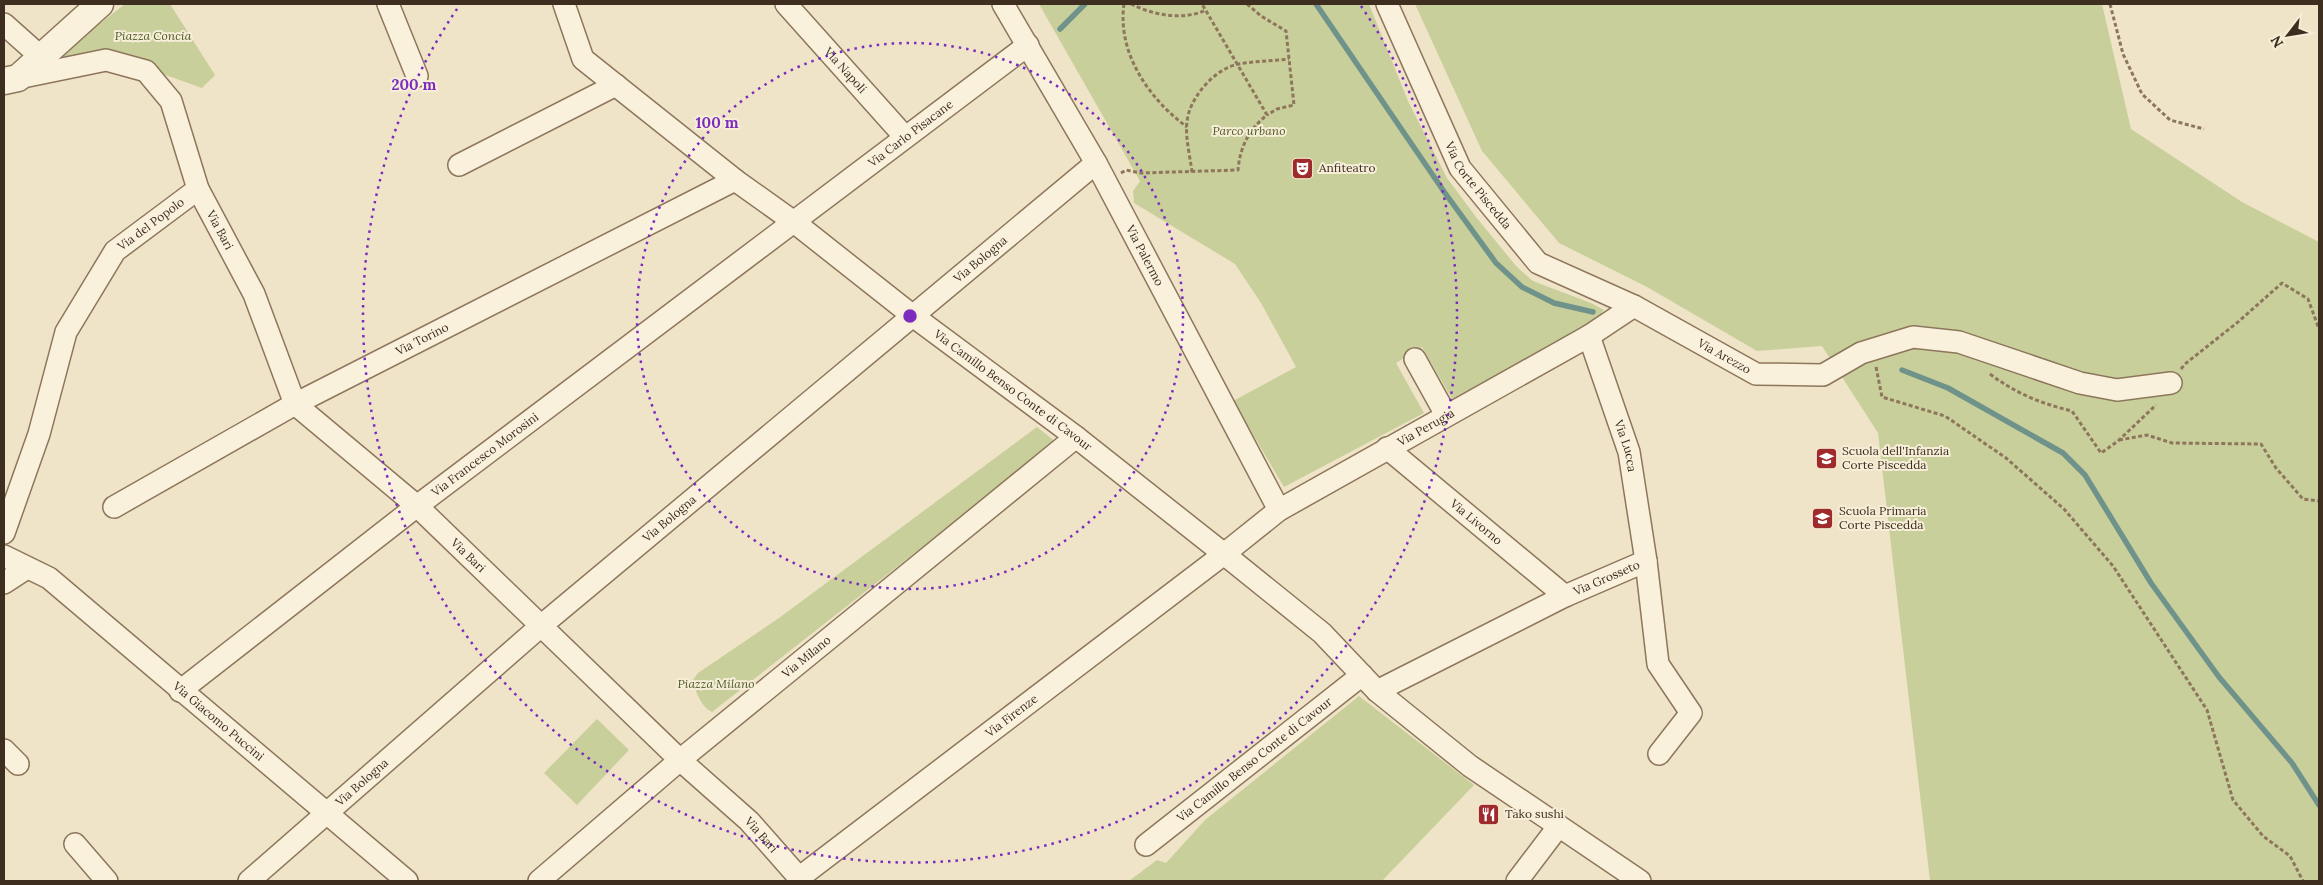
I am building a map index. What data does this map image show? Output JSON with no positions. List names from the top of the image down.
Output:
{
  "streets": {
    "street": [
      "Via Napoli",
      "Via Carlo Pisacane",
      "Via Corte Piscedda",
      "Via del Popolo",
      "Via Bari",
      "Via Palermo",
      "Via Bologna",
      "Via Torino",
      "Via Arezzo",
      "Via Camillo Benso Conte di Cavour",
      "Via Perugia",
      "Via Lucca",
      "Via Francesco Morosini",
      "Via Livorno",
      "Via Grosseto",
      "Via Milano",
      "Via Firenze",
      "Via Giacomo Puccini"
    ]
  },
  "crossings": [
    ["Via Napoli", "Via Carlo Pisacane"],
    ["Via Carlo Pisacane", "Via Palermo"],
    ["Via Carlo Pisacane", "Via Camillo Benso Conte di Cavour"],
    ["Via Carlo Pisacane", "Via Francesco Morosini"],
    ["Via Corte Piscedda", "Via Arezzo"],
    ["Via Corte Piscedda", "Via Perugia"],
    ["Via del Popolo", "Via Bari"],
    ["Via Bari", "Via Bologna"],
    ["Via Bari", "Via Torino"],
    ["Via Bari", "Via Francesco Morosini"],
    ["Via Bari", "Via Milano"],
    ["Via Bari", "Via Firenze"],
    ["Via Palermo", "Via Bologna"],
    ["Via Palermo", "Via Perugia"],
    ["Via Bologna", "Via Camillo Benso Conte di Cavour"],
    ["Via Bologna", "Via Giacomo Puccini"],
    ["Via Torino", "Via Camillo Benso Conte di Cavour"],
    ["Via Arezzo", "Via Perugia"],
    ["Via Camillo Benso Conte di Cavour", "Via Perugia"],
    ["Via Camillo Benso Conte di Cavour", "Via Francesco Morosini"],
    ["Via Camillo Benso Conte di Cavour", "Via Grosseto"],
    ["Via Camillo Benso Conte di Cavour", "Via Milano"],
    ["Via Camillo Benso Conte di Cavour", "Via Firenze"],
    ["Via Perugia", "Via Lucca"],
    ["Via Perugia", "Via Livorno"],
    ["Via Perugia", "Via Firenze"],
    ["Via Lucca", "Via Grosseto"],
    ["Via Francesco Morosini", "Via Giacomo Puccini"],
    ["Via Livorno", "Via Grosseto"]
  ],
  "parks": ["Piazza Concia", "Parco urbano", "Piazza Milano"],
  "places": {
    "theatre": ["Anfiteatro"],
    "school or university": ["Scuola dell'Infanzia Corte Piscedda", "Scuola Primaria Corte Piscedda"],
    "restaurant": ["Tako sushi"]
  },
  "north": "bottom left",
  "rings": ["200 m", "100 m"]
}
